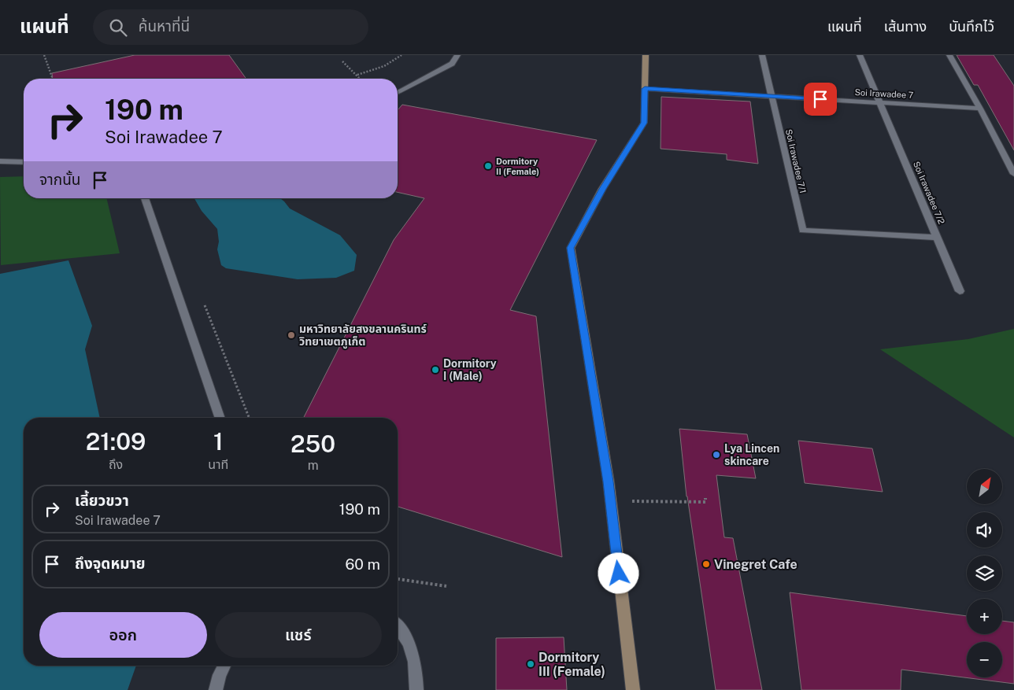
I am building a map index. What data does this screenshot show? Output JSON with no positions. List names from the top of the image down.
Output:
{
  "streets": {
    "street": ["Soi Irawadee 7", "Soi Irawadee 7/1", "Soi Irawadee 7/2"]
  },
  "crossings": [
    ["Soi Irawadee 7", "Soi Irawadee 7/1"],
    ["Soi Irawadee 7", "Soi Irawadee 7/2"],
    ["Soi Irawadee 7/1", "Soi Irawadee 7/2"]
  ],
  "places": [
    "Dormitory II (Female)",
    "มหาวิทยาลัยสงขลานครินทร์ วิทยาเขตภูเก็ต",
    "Dormitory I (Male)",
    "Lya Lincen skincare",
    "Vinegret Cafe",
    "Dormitory III (Female)"
  ],
  "north": "top right",
  "page": {
    "header": "แผนที่",
    "search": "ค้นหาที่นี่",
    "nav": ["แผนที่", "เส้นทาง", "บันทึกไว้"],
    "turn": ["190 m", "Soi Irawadee 7"],
    "then": "จากนั้น",
    "eta": [
      "21:09",
      "ถึง",
      "1",
      "นาที",
      "250",
      "m"
    ],
    "map_buttons": ["+", "−"],
    "list": [
      {
        "name": "เลี้ยวขวา",
        "note": "Soi Irawadee 7",
        "value": "190 m"
      },
      {
        "name": "ถึงจุดหมาย",
        "value": "60 m"
      }
    ],
    "buttons": ["ออก", "แชร์"]
  }
}
